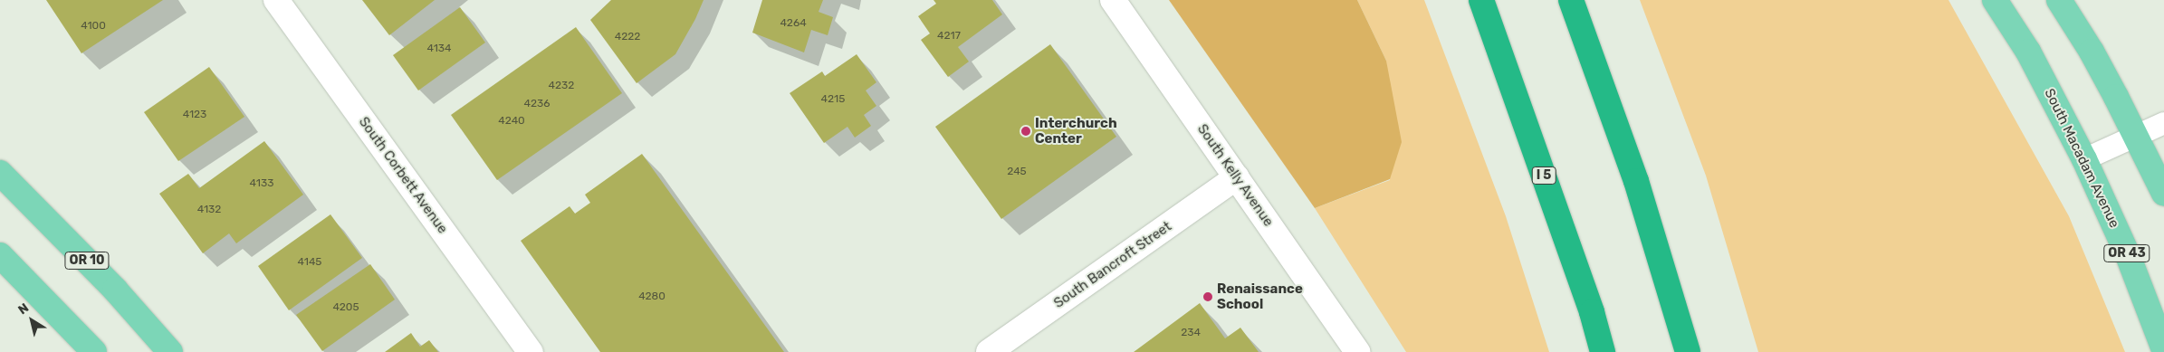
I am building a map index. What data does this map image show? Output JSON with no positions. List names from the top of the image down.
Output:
{
  "streets": {
    "highway": ["I 5"],
    "main road": ["South Macadam Avenue", "OR 43", "OR 10"],
    "street": ["South Corbett Avenue", "South Kelly Avenue", "South Bancroft Street"]
  },
  "crossings": [
    ["South Kelly Avenue", "South Bancroft Street"]
  ],
  "places": ["Interchurch Center", "Renaissance School"],
  "house_numbers": [
    "4264",
    "4100",
    "4217",
    "4222",
    "4134",
    "4232",
    "4215",
    "4236",
    "4123",
    "4240",
    "245",
    "4133",
    "4132",
    "4145",
    "4280",
    "4205",
    "234"
  ],
  "north": "top left"
}
